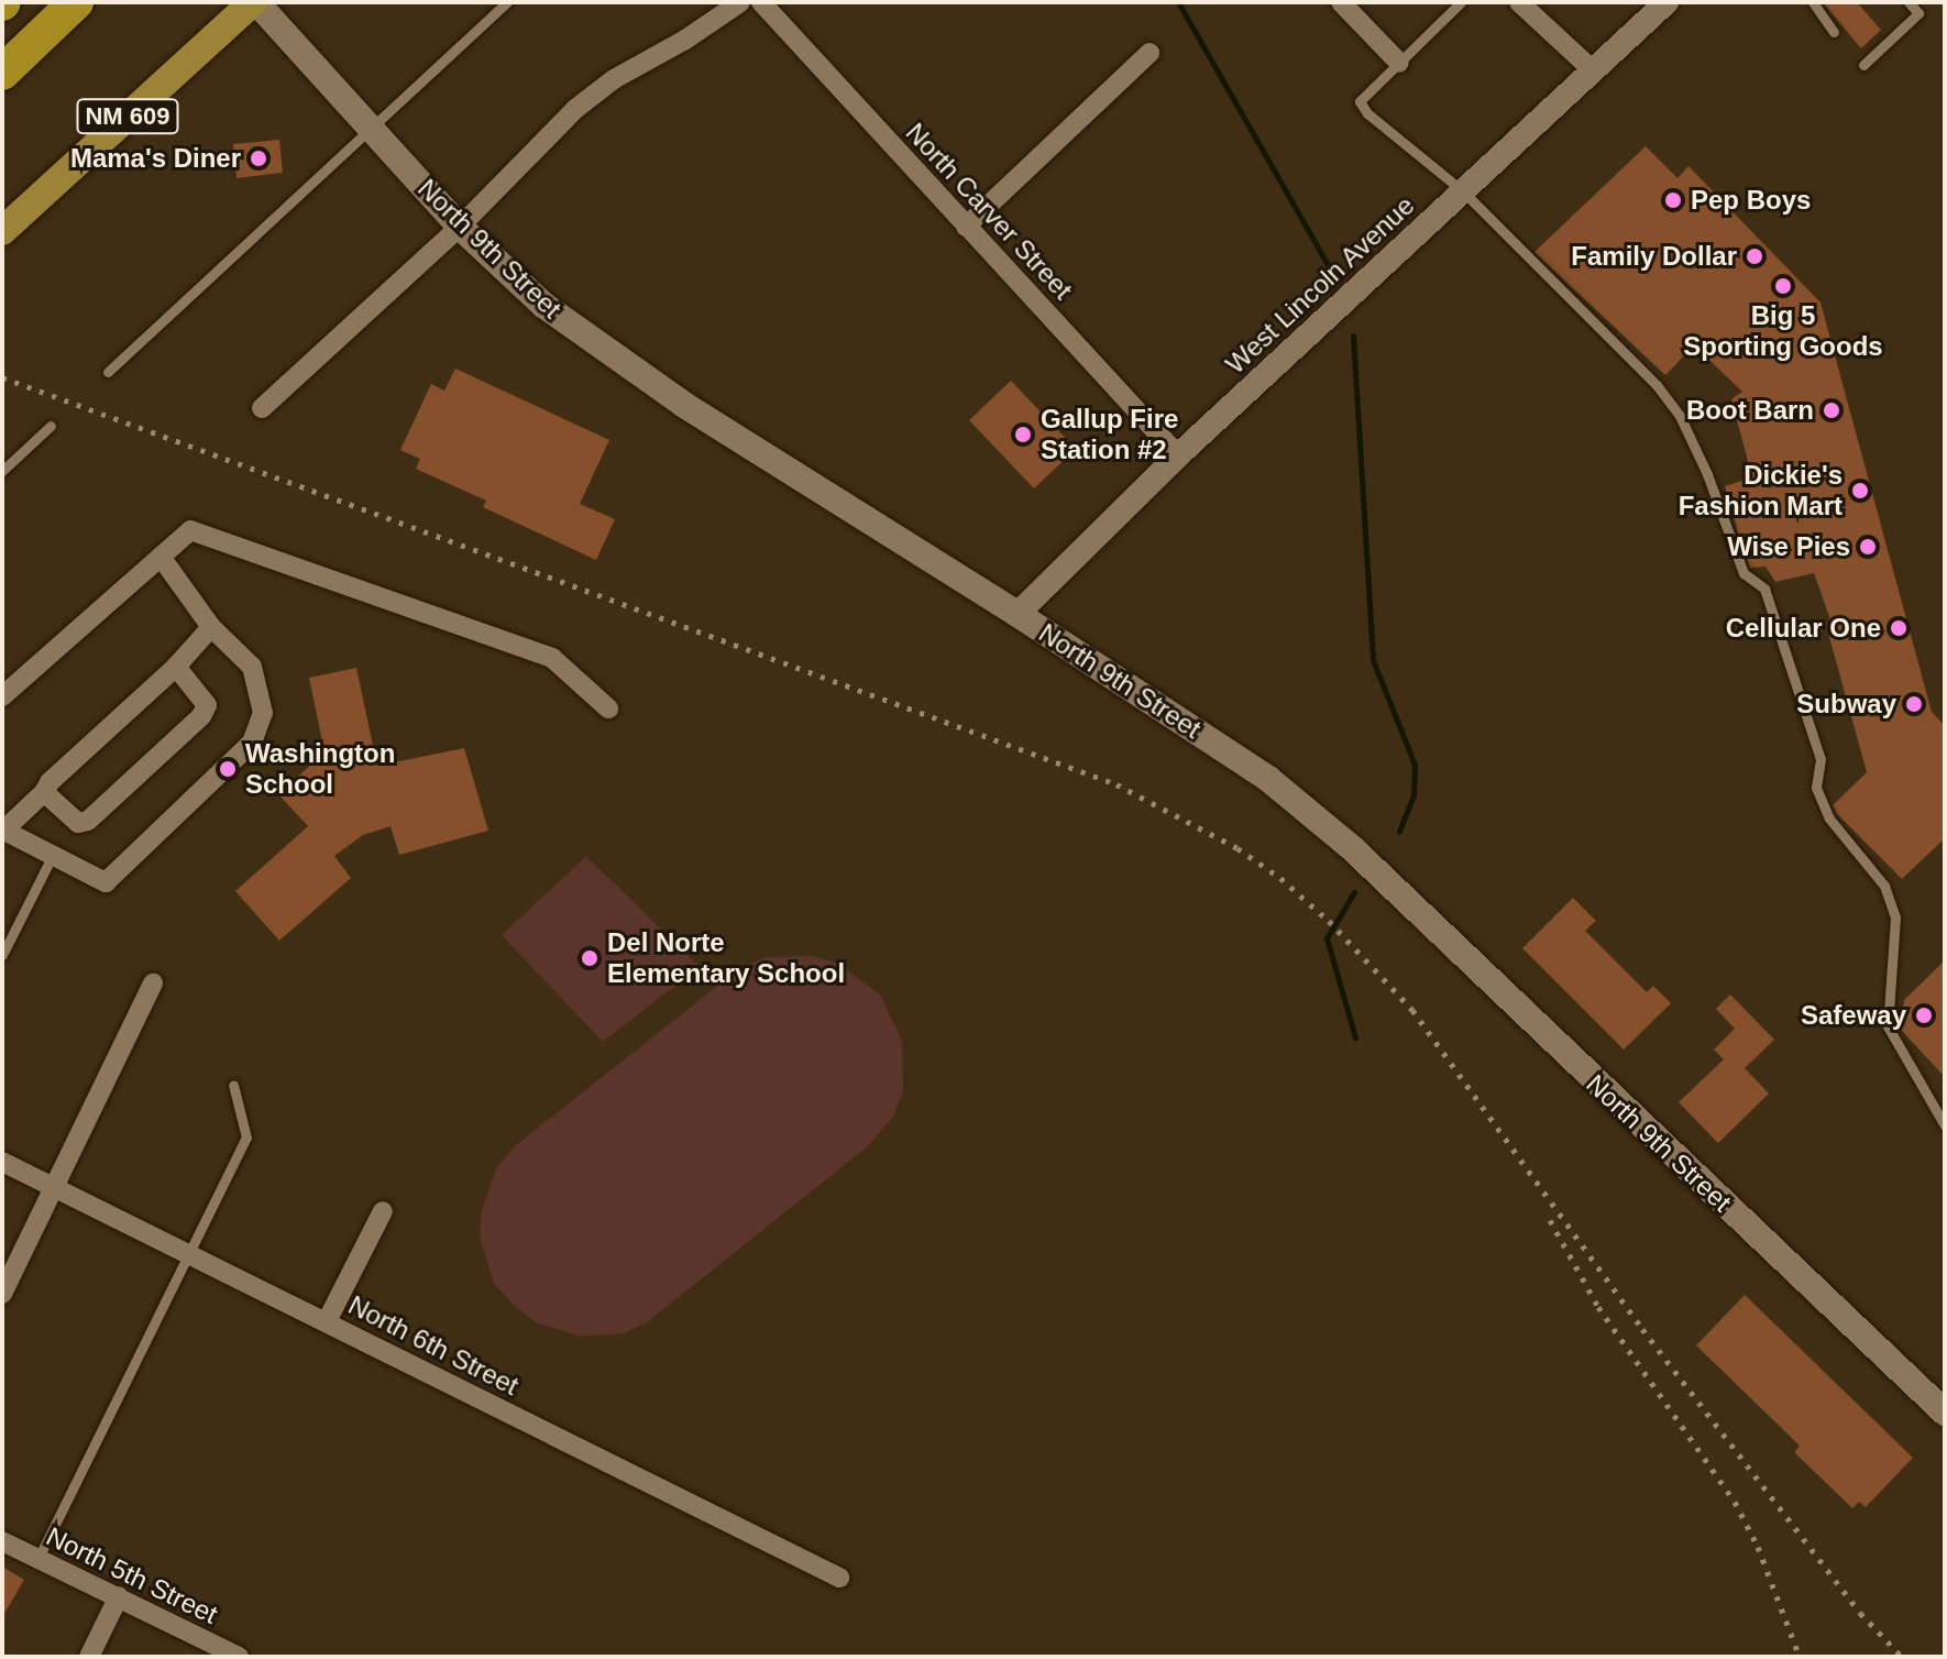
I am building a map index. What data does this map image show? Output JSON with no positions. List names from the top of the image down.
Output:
{
  "streets": {
    "main road": ["NM 609", "North 9th Street"],
    "street": [
      "North Carver Street",
      "West Lincoln Avenue",
      "North 6th Street",
      "North 5th Street"
    ]
  },
  "crossings": [
    ["NM 609", "North 9th Street"],
    ["North Carver Street", "West Lincoln Avenue"],
    ["North 9th Street", "West Lincoln Avenue"]
  ],
  "places": [
    "Mama's Diner",
    "Pep Boys",
    "Family Dollar",
    "Big 5 Sporting Goods",
    "Boot Barn",
    "Gallup Fire Station #2",
    "Dickie's Fashion Mart",
    "Wise Pies",
    "Cellular One",
    "Subway",
    "Washington School",
    "Del Norte Elementary School",
    "Safeway"
  ]
}
